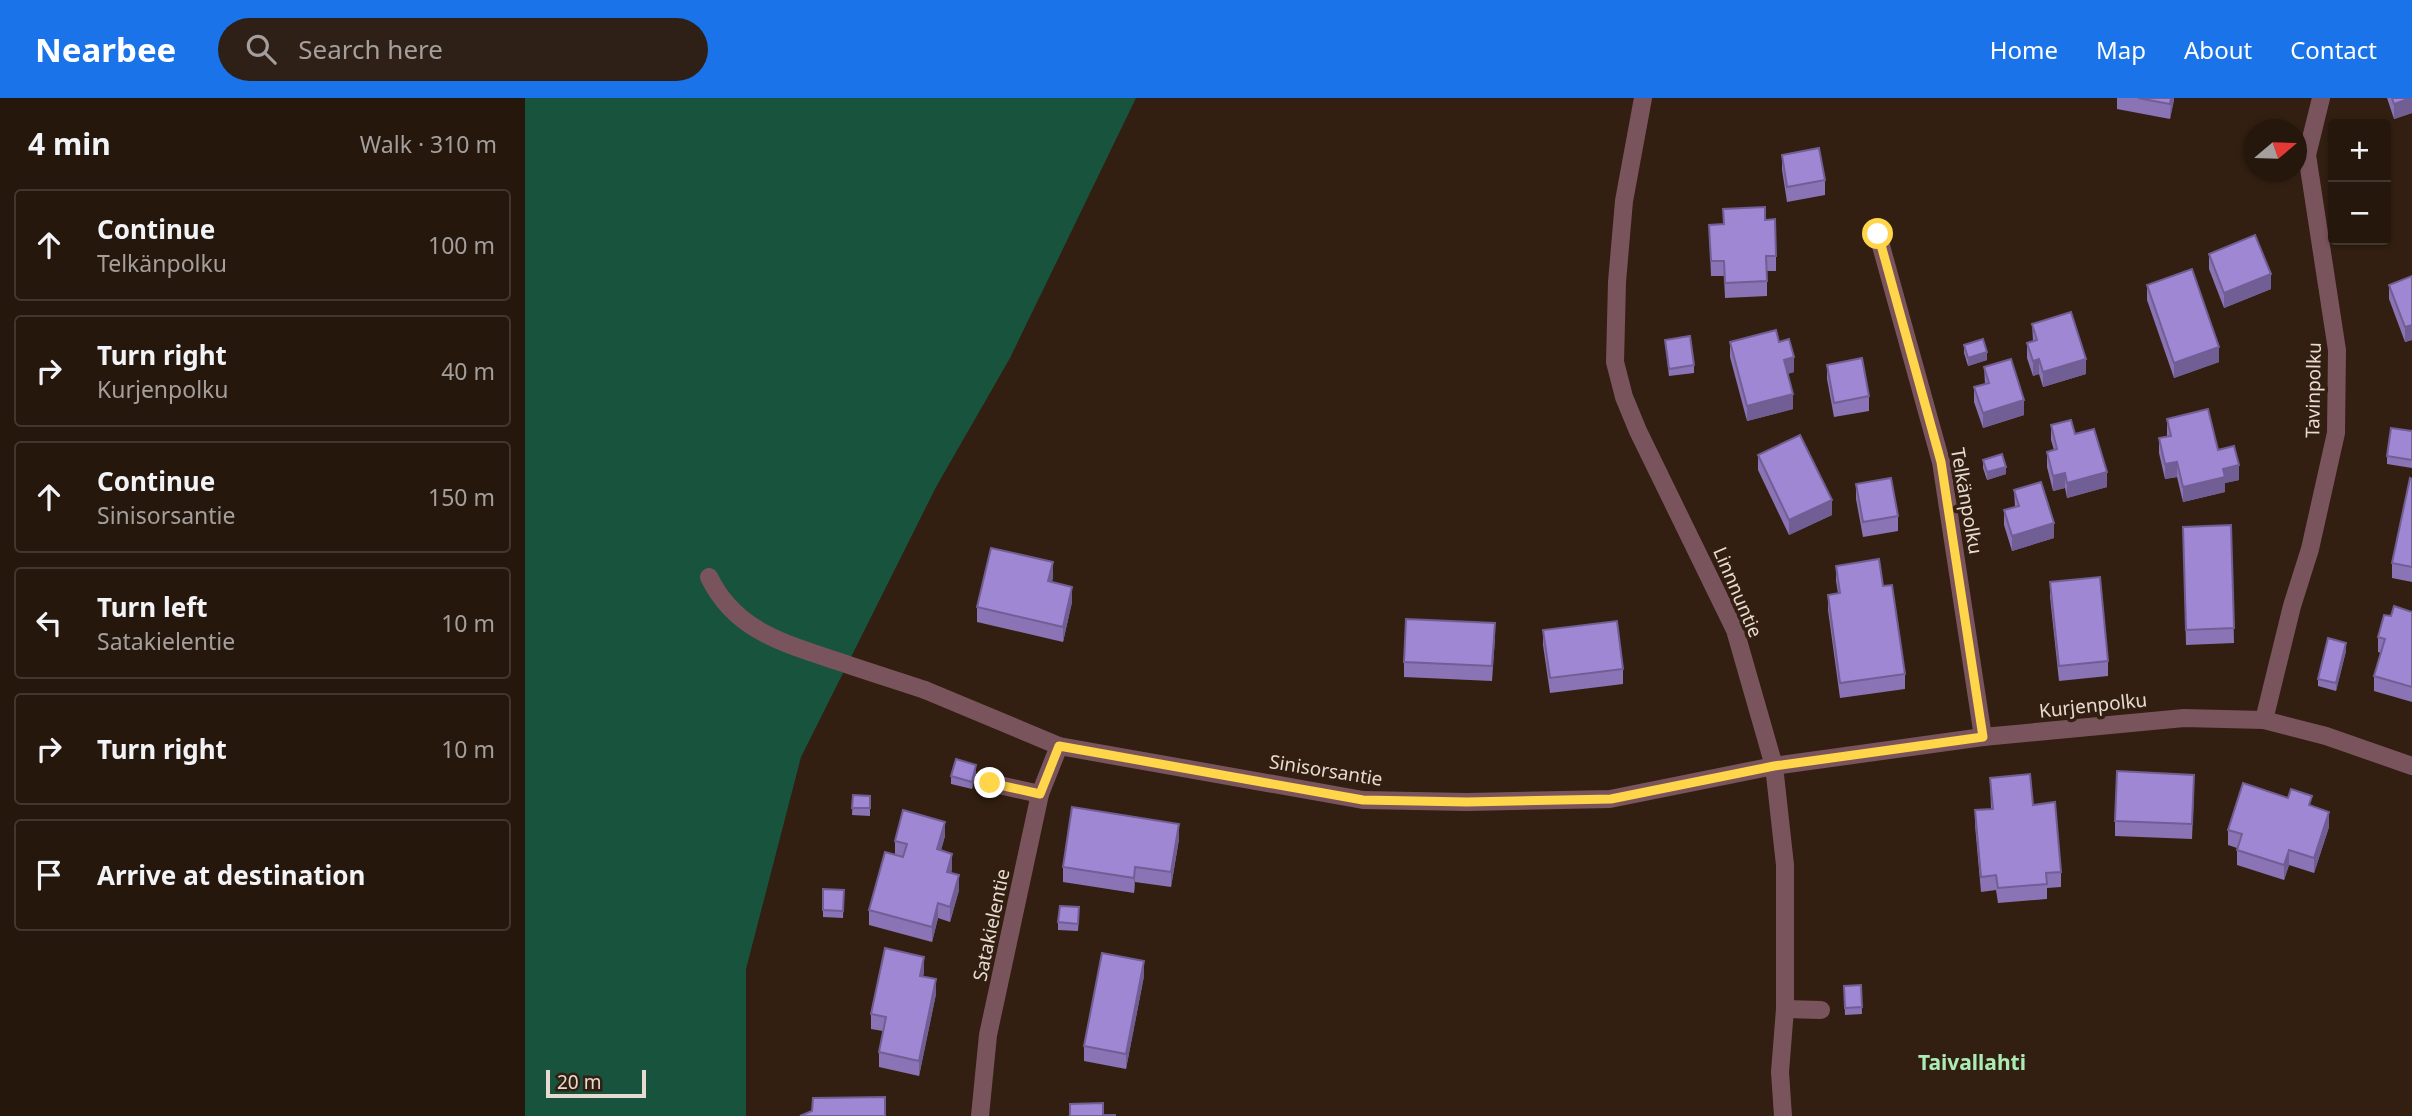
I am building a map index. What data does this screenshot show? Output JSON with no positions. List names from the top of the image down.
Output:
{
  "streets": {
    "street": [
      "Tavinpolku",
      "Telkänpolku",
      "Linnnuntie",
      "Kurjenpolku",
      "Sinisorsantie",
      "Satakielentie"
    ]
  },
  "crossings": [
    ["Tavinpolku", "Kurjenpolku"],
    ["Telkänpolku", "Kurjenpolku"],
    ["Linnnuntie", "Kurjenpolku"],
    ["Linnnuntie", "Sinisorsantie"],
    ["Kurjenpolku", "Sinisorsantie"],
    ["Sinisorsantie", "Satakielentie"]
  ],
  "districts": ["Taivallahti"],
  "scale_bar": "20 m",
  "north": "right",
  "page": {
    "header": "Nearbee",
    "search": "Search here",
    "nav": [
      "Home",
      "Map",
      "About",
      "Contact"
    ],
    "heading": ["4 min", "Walk · 310 m"],
    "map_buttons": ["+", "−"],
    "list": [
      ["Continue", "Telkänpolku", "100 m"],
      ["Turn right", "Kurjenpolku", "40 m"],
      ["Continue", "Sinisorsantie", "150 m"],
      ["Turn left", "Satakielentie", "10 m"],
      ["Turn right", "10 m"],
      "Arrive at destination"
    ],
    "scale": "20 m"
  }
}
